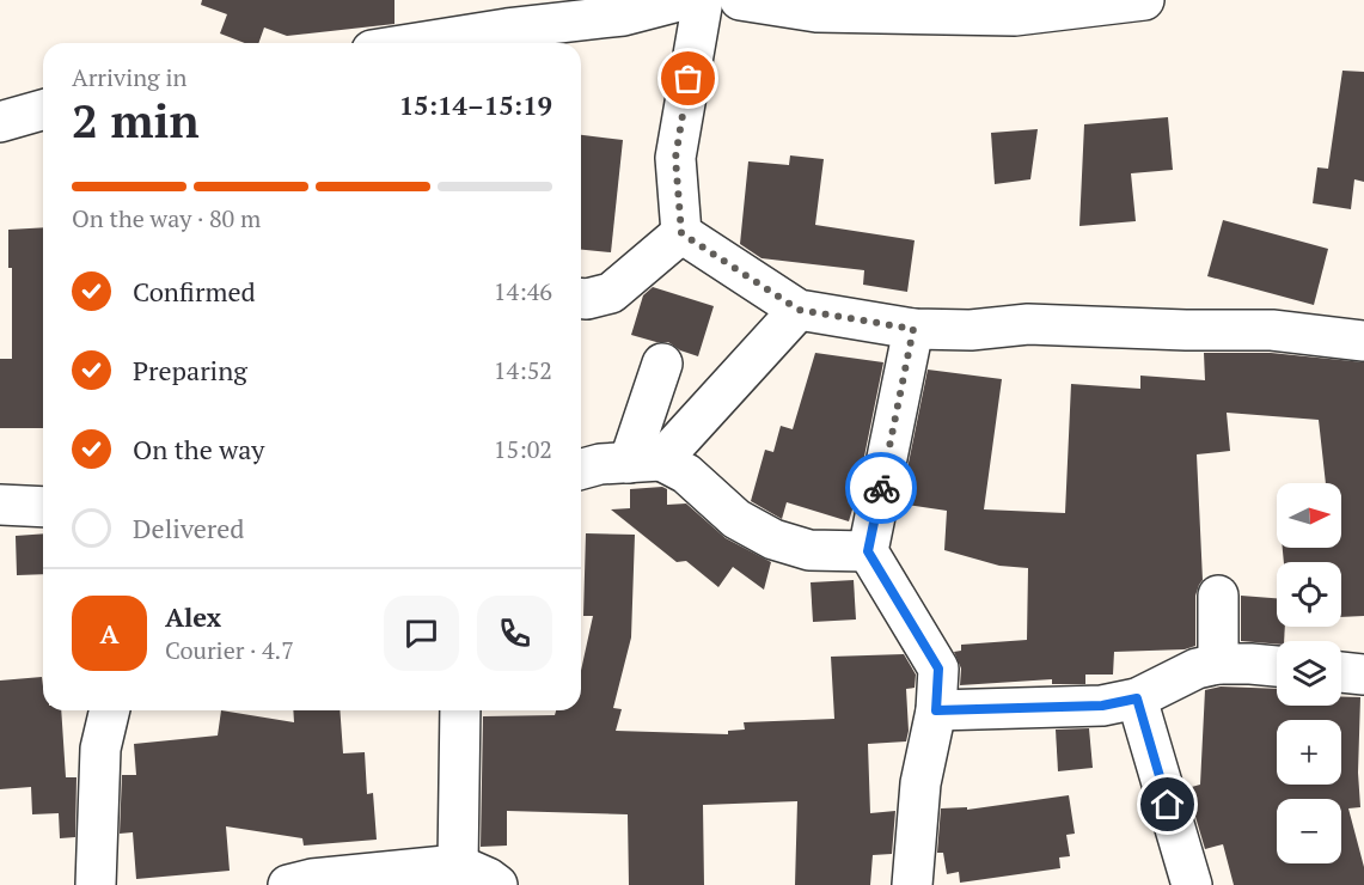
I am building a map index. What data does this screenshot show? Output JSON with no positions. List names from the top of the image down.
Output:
{
  "north": "right",
  "page": {
    "heading": ["2 min", "Arriving in", "15:14–15:19"],
    "panel": ["Alex", "Courier · 4.7"],
    "bar": "On the way · 80 m",
    "list": [
      ["Confirmed", "14:46"],
      ["Preparing", "14:52"],
      ["On the way", "15:02"],
      "Delivered"
    ],
    "map_buttons": ["+", "−"],
    "round": "A"
  }
}
